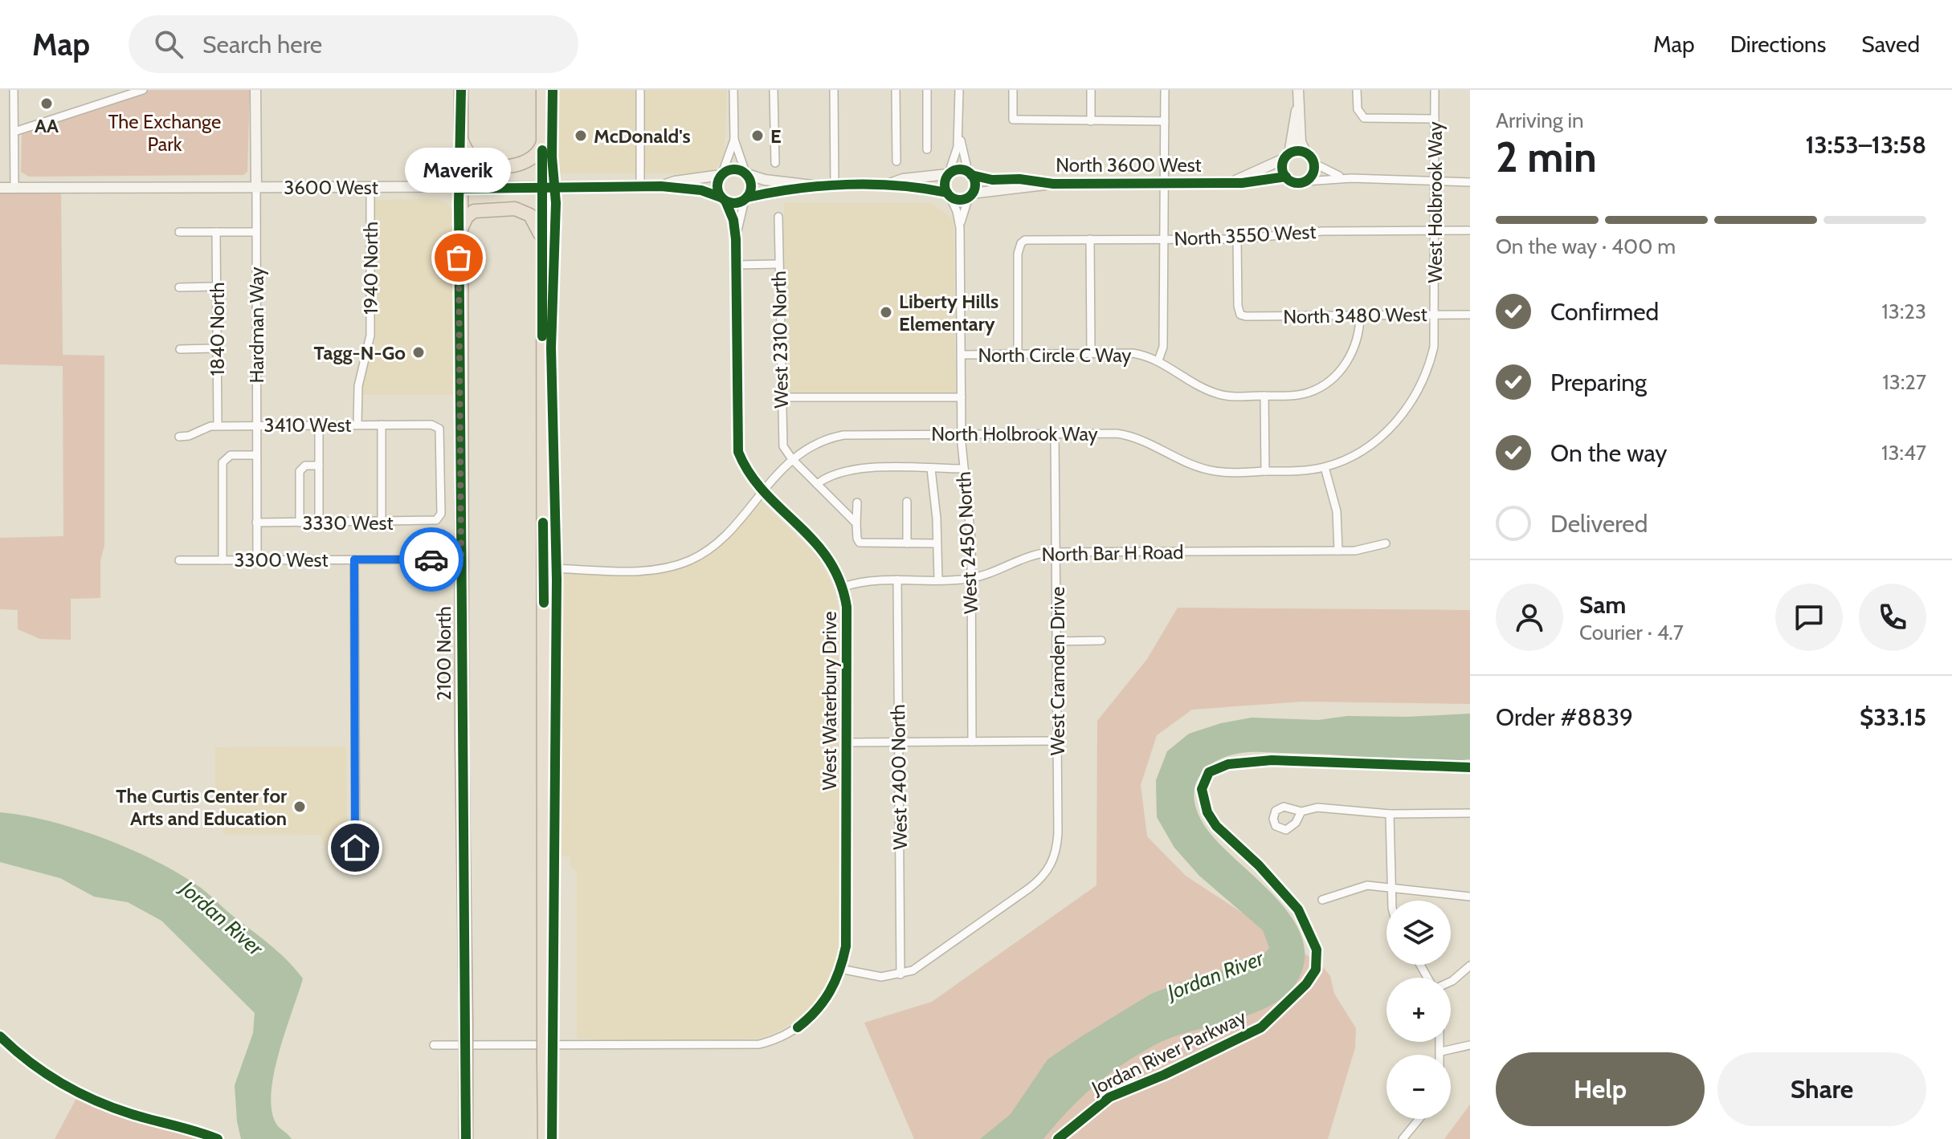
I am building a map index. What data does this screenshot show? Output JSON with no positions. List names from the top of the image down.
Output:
{
  "streets": {
    "highway": ["2100 North"],
    "street": [
      "North 3600 West",
      "3600 West",
      "West Holbrook Way",
      "North 3550 West",
      "1940 North",
      "North 3480 West",
      "Hardman Way",
      "1840 North",
      "West 2310 North",
      "North Circle C Way",
      "3410 West",
      "North Holbrook Way",
      "3330 West",
      "West 2450 North",
      "North Bar H Road",
      "3300 West",
      "West Cramden Drive",
      "West Waterbury Drive",
      "West 2400 North"
    ],
    "cycle path": ["Jordan River Parkway"]
  },
  "crossings": [
    ["North 3600 West", "West 2450 North"],
    ["3600 West", "1940 North"],
    ["3600 West", "Hardman Way"],
    ["3600 West", "2100 North"],
    ["West Holbrook Way", "North 3550 West"],
    ["West Holbrook Way", "North 3480 West"],
    ["West Holbrook Way", "North Holbrook Way"],
    ["North 3550 West", "North 3480 West"],
    ["North 3550 West", "North Circle C Way"],
    ["1940 North", "3410 West"],
    ["North 3480 West", "North Circle C Way"],
    ["North 3480 West", "North Holbrook Way"],
    ["Hardman Way", "3410 West"],
    ["Hardman Way", "3330 West"],
    ["Hardman Way", "3300 West"],
    ["1840 North", "3410 West"],
    ["West 2310 North", "North Holbrook Way"],
    ["North Circle C Way", "West 2450 North"],
    ["3410 West", "3330 West"],
    ["North Holbrook Way", "West 2450 North"],
    ["North Holbrook Way", "West Cramden Drive"],
    ["North Holbrook Way", "West Waterbury Drive"],
    ["West 2450 North", "North Bar H Road"],
    ["North Bar H Road", "West Cramden Drive"],
    ["North Bar H Road", "West Waterbury Drive"],
    ["North Bar H Road", "West 2400 North"],
    ["3300 West", "2100 North"],
    ["West Cramden Drive", "West 2400 North"]
  ],
  "water": ["Jordan River"],
  "parks": ["The Exchange Park"],
  "places": [
    "AA",
    "McDonald's",
    "E",
    "Maverik",
    "Liberty Hills Elementary",
    "Tagg-N-Go",
    "The Curtis Center for Arts and Education"
  ],
  "page": {
    "header": "Map",
    "search": "Search here",
    "nav": ["Map", "Directions", "Saved"],
    "heading": ["2 min", "Arriving in", "13:53–13:58"],
    "panel": [
      "Sam",
      "Courier · 4.7",
      "Order #8839",
      "$33.15"
    ],
    "bubble": "Maverik",
    "bar": "On the way · 400 m",
    "list": [
      ["Confirmed", "13:23"],
      ["Preparing", "13:27"],
      ["On the way", "13:47"],
      "Delivered"
    ],
    "map_buttons": ["+", "−"],
    "buttons": ["Help", "Share"]
  }
}
